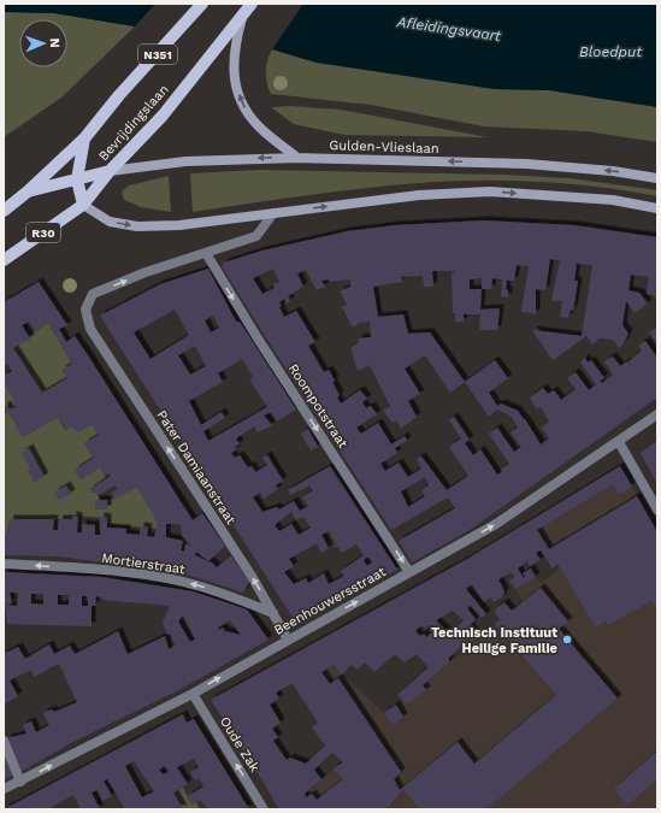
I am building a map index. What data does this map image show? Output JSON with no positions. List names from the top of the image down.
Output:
{
  "streets": {
    "main road": [
      "N351",
      "Bevrijdingslaan",
      "Gulden-Vlieslaan",
      "R30"
    ],
    "street": [
      "Roompotstraat",
      "Pater Damiaanstraat",
      "Mortierstraat",
      "Beenhouwersstraat",
      "Oude Zak"
    ]
  },
  "crossings": [
    ["Bevrijdingslaan", "Gulden-Vlieslaan"],
    ["Bevrijdingslaan", "R30"],
    ["Roompotstraat", "Pater Damiaanstraat"],
    ["Roompotstraat", "Beenhouwersstraat"],
    ["Pater Damiaanstraat", "Mortierstraat"],
    ["Pater Damiaanstraat", "Beenhouwersstraat"],
    ["Beenhouwersstraat", "Oude Zak"]
  ],
  "one_way": [
    "Roompotstraat",
    "Mortierstraat",
    "Beenhouwersstraat",
    "Oude Zak"
  ],
  "water": ["Afleidingsvaart", "Bloedput"],
  "places": ["Technisch Instituut Heilige Familie"],
  "north": "right"
}
